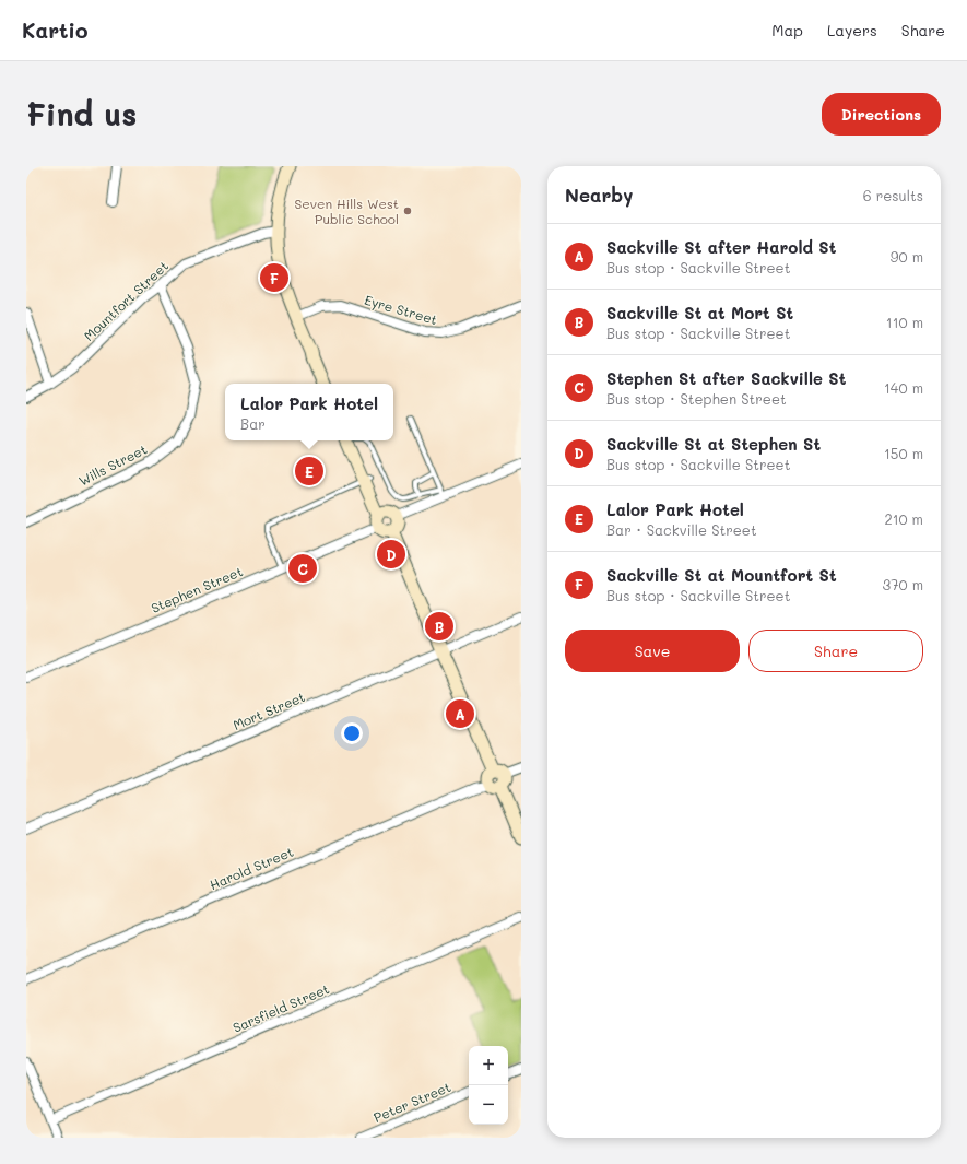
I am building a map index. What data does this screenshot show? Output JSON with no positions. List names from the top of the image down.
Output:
{
  "streets": {
    "street": [
      "Mountfort Street",
      "Eyre Street",
      "Wills Street",
      "Stephen Street",
      "Mort Street",
      "Harold Street",
      "Sarsfield Street",
      "Peter Street"
    ]
  },
  "crossings": [
    ["Mountfort Street", "Wills Street"]
  ],
  "places": ["Seven Hills West Public School"],
  "page": {
    "header": "Kartio",
    "nav": ["Map", "Layers", "Share"],
    "buttons": [
      "Directions",
      ["Save", "Share"]
    ],
    "title": "Find us",
    "heading": ["Nearby", "6 results"],
    "list": [
      {
        "mark": "A",
        "name": "Sackville St after Harold St",
        "note": "Bus stop · Sackville Street",
        "value": "90 m"
      },
      {
        "mark": "B",
        "name": "Sackville St at Mort St",
        "note": "Bus stop · Sackville Street",
        "value": "110 m"
      },
      {
        "mark": "C",
        "name": "Stephen St after Sackville St",
        "note": "Bus stop · Stephen Street",
        "value": "140 m"
      },
      {
        "mark": "D",
        "name": "Sackville St at Stephen St",
        "note": "Bus stop · Sackville Street",
        "value": "150 m"
      },
      {
        "mark": "E",
        "name": "Lalor Park Hotel",
        "note": "Bar · Sackville Street",
        "value": "210 m"
      },
      {
        "mark": "F",
        "name": "Sackville St at Mountfort St",
        "note": "Bus stop · Sackville Street",
        "value": "370 m"
      }
    ],
    "pins": [
      "F",
      "E",
      "D",
      "C",
      "B",
      "A"
    ],
    "popup": ["Lalor Park Hotel", "Bar"],
    "map_buttons": ["+", "−"]
  }
}
